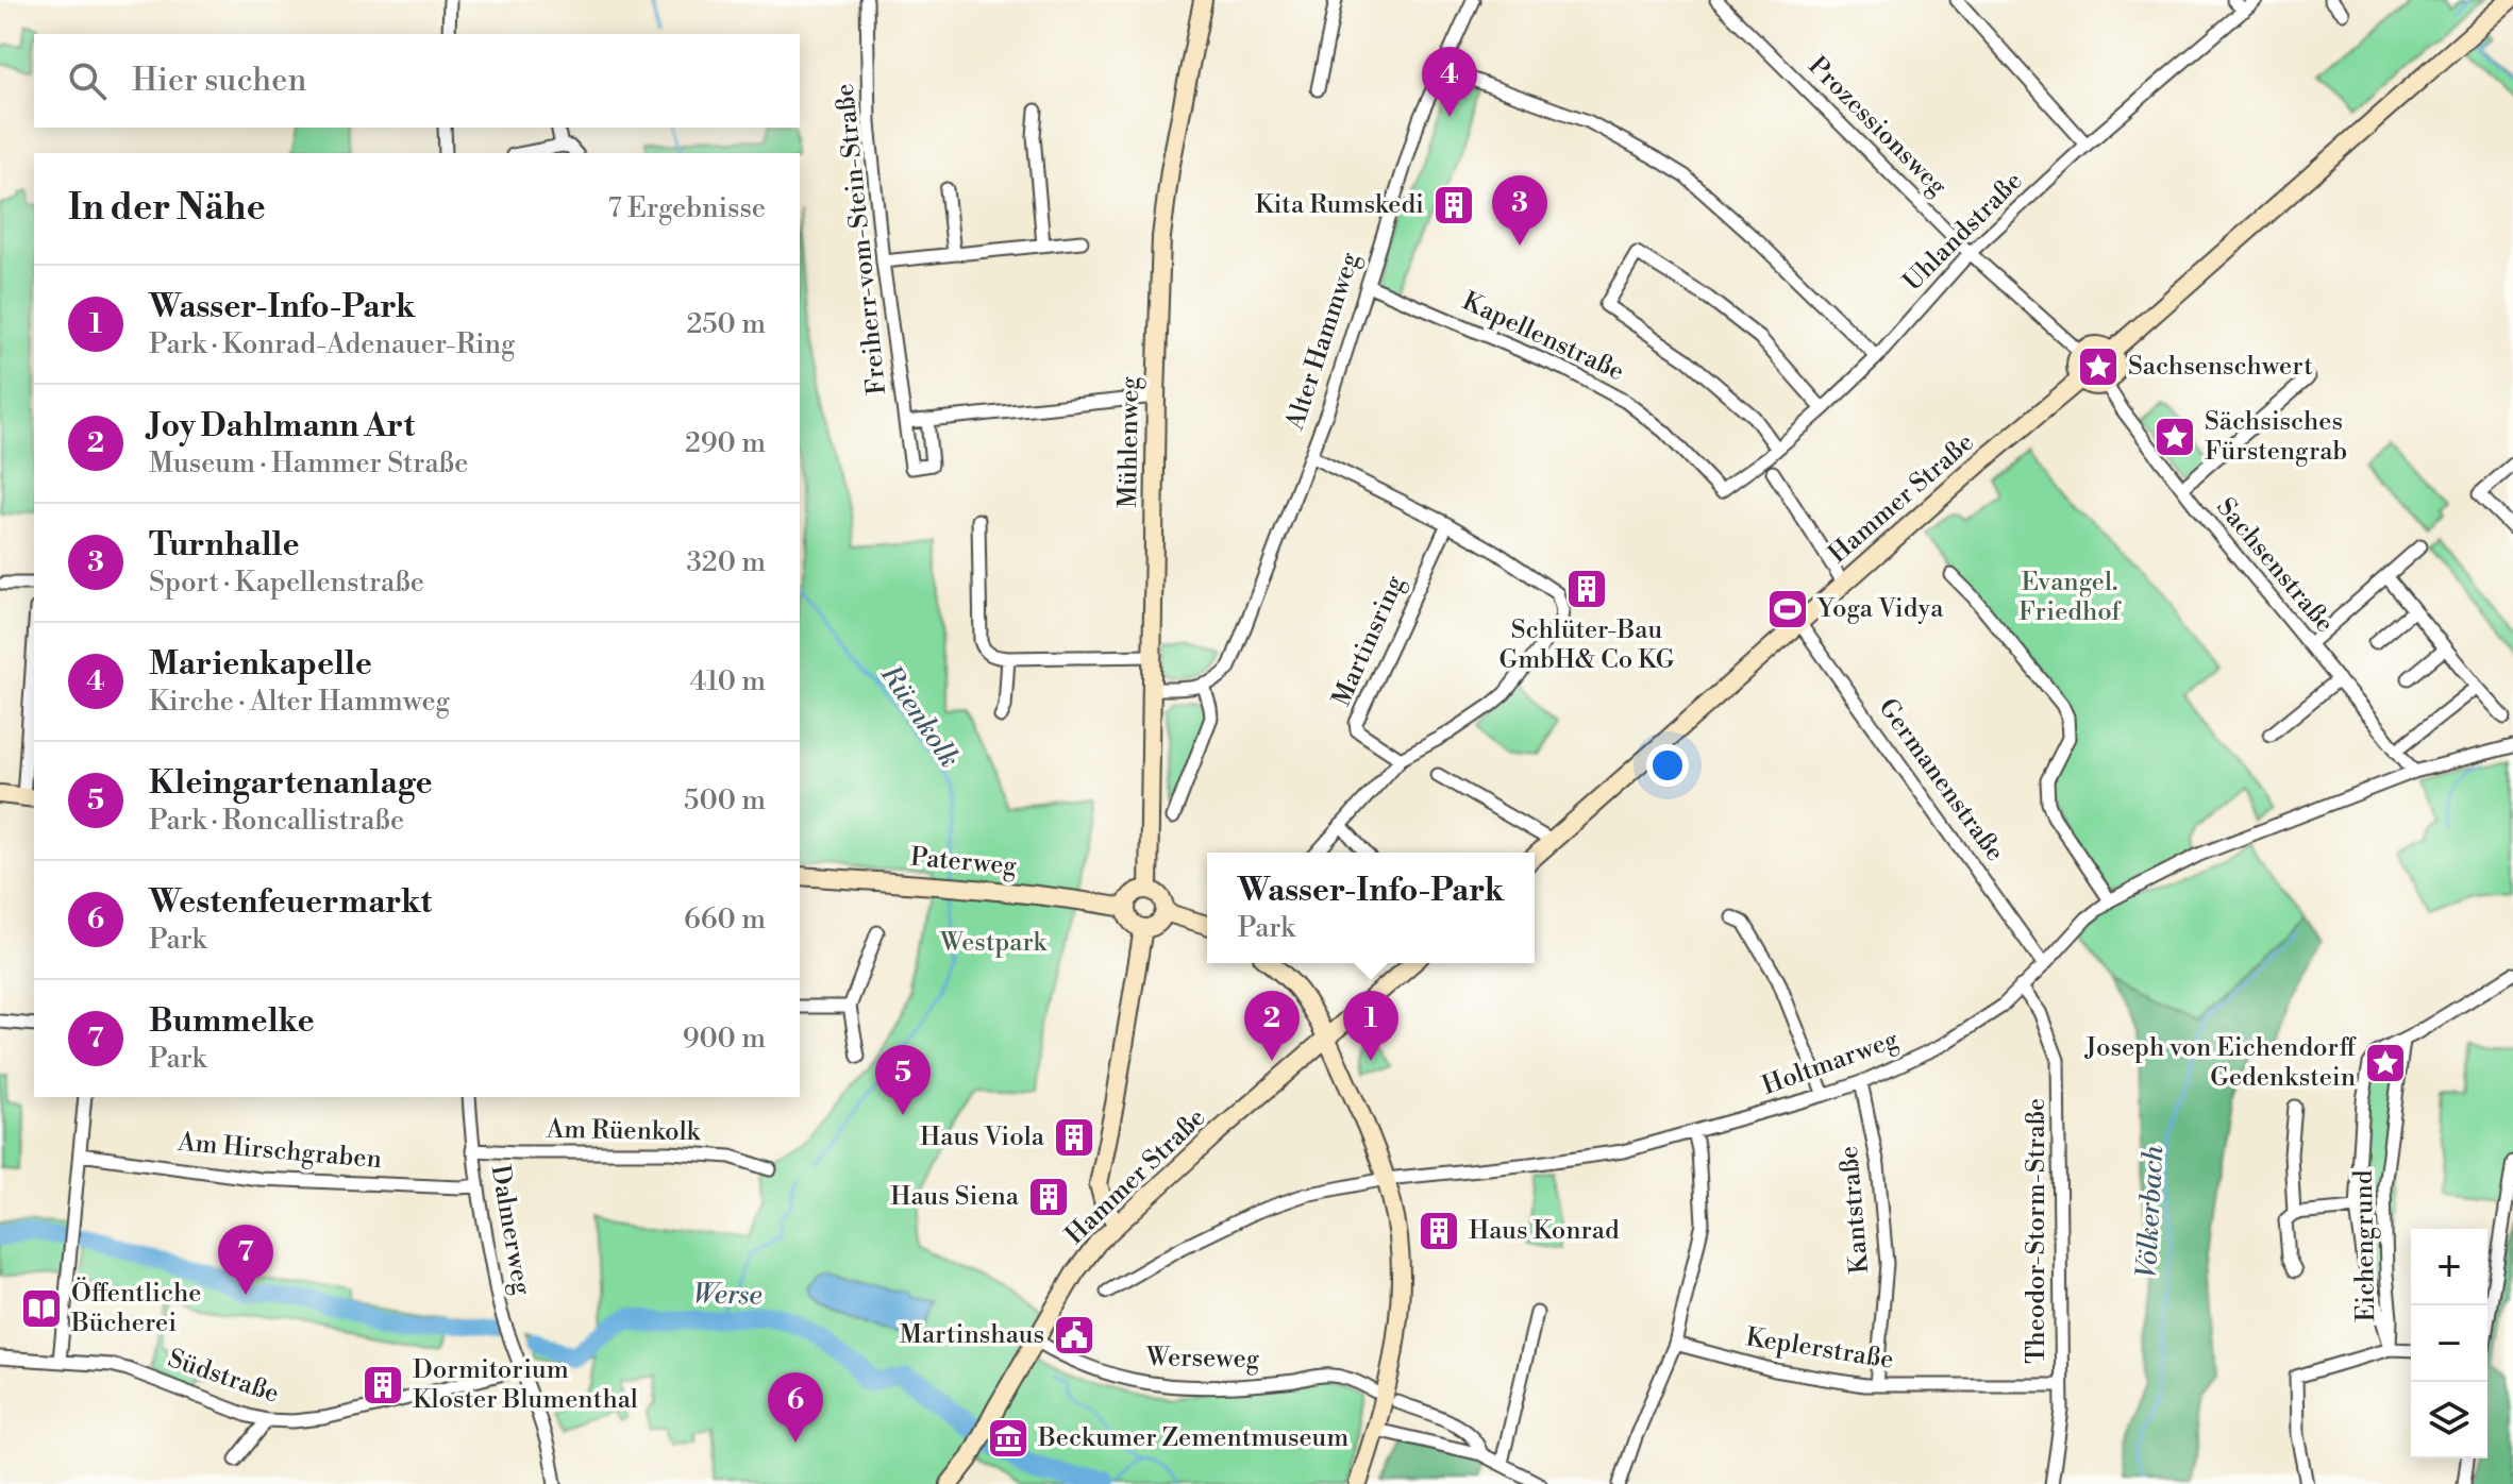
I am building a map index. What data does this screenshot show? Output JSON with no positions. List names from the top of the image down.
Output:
{
  "streets": {
    "main road": ["Mühlenweg", "Hammer Straße", "Paterweg"],
    "street": [
      "Prozessionsweg",
      "Uhlandstraße",
      "Freiherr-vom-Stein-Straße",
      "Kapellenstraße",
      "Alter Hammweg",
      "Sachsenstraße",
      "Martinsring",
      "Germanenstraße",
      "Holtmarweg",
      "Am Rüenkolk",
      "Am Hirschgraben",
      "Kantstraße",
      "Dalmerweg",
      "Theodor-Storm-Straße",
      "Eichengrund",
      "Keplerstraße",
      "Werseweg",
      "Südstraße"
    ]
  },
  "crossings": [
    ["Prozessionsweg", "Uhlandstraße"],
    ["Prozessionsweg", "Hammer Straße"],
    ["Prozessionsweg", "Sachsenstraße"],
    ["Uhlandstraße", "Kapellenstraße"],
    ["Freiherr-vom-Stein-Straße", "Mühlenweg"],
    ["Kapellenstraße", "Alter Hammweg"],
    ["Mühlenweg", "Paterweg"],
    ["Hammer Straße", "Sachsenstraße"],
    ["Hammer Straße", "Germanenstraße"],
    ["Hammer Straße", "Werseweg"],
    ["Sachsenstraße", "Holtmarweg"],
    ["Germanenstraße", "Holtmarweg"],
    ["Holtmarweg", "Kantstraße"],
    ["Holtmarweg", "Theodor-Storm-Straße"],
    ["Am Rüenkolk", "Dalmerweg"],
    ["Am Hirschgraben", "Dalmerweg"],
    ["Kantstraße", "Keplerstraße"],
    ["Dalmerweg", "Südstraße"],
    ["Theodor-Storm-Straße", "Keplerstraße"]
  ],
  "water": ["Rüenkolk", "Völkerbach", "Werse"],
  "parks": ["Evangel. Friedhof", "Westpark"],
  "places": {
    "building": [
      "Kita Rumskedi",
      "Schlüter-Bau GmbH& Co KG",
      "Haus Viola",
      "Haus Siena",
      "Haus Konrad",
      "Dormitorium Kloster Blumenthal"
    ],
    "place": ["Sachsenschwert", "Sächsisches Fürstengrab", "Joseph von Eichendorff Gedenkstein"],
    "sports": ["Yoga Vidya"],
    "library": ["Öffentliche Bücherei"],
    "public building": ["Martinshaus"],
    "museum": ["Beckumer Zementmuseum"]
  },
  "page": {
    "search": "Hier suchen",
    "pins": [
      "4",
      "3",
      "1",
      "2",
      "5",
      "7",
      "6"
    ],
    "heading": ["In der Nähe", "7 Ergebnisse"],
    "list": [
      {
        "mark": "1",
        "name": "Wasser-Info-Park",
        "note": "Park · Konrad-Adenauer-Ring",
        "value": "250 m"
      },
      {
        "mark": "2",
        "name": "Joy Dahlmann Art",
        "note": "Museum · Hammer Straße",
        "value": "290 m"
      },
      {
        "mark": "3",
        "name": "Turnhalle",
        "note": "Sport · Kapellenstraße",
        "value": "320 m"
      },
      {
        "mark": "4",
        "name": "Marienkapelle",
        "note": "Kirche · Alter Hammweg",
        "value": "410 m"
      },
      {
        "mark": "5",
        "name": "Kleingartenanlage",
        "note": "Park · Roncallistraße",
        "value": "500 m"
      },
      {
        "mark": "6",
        "name": "Westenfeuermarkt",
        "note": "Park",
        "value": "660 m"
      },
      {
        "mark": "7",
        "name": "Bummelke",
        "note": "Park",
        "value": "900 m"
      }
    ],
    "popup": ["Wasser-Info-Park", "Park"],
    "map_buttons": ["+", "−"]
  }
}
